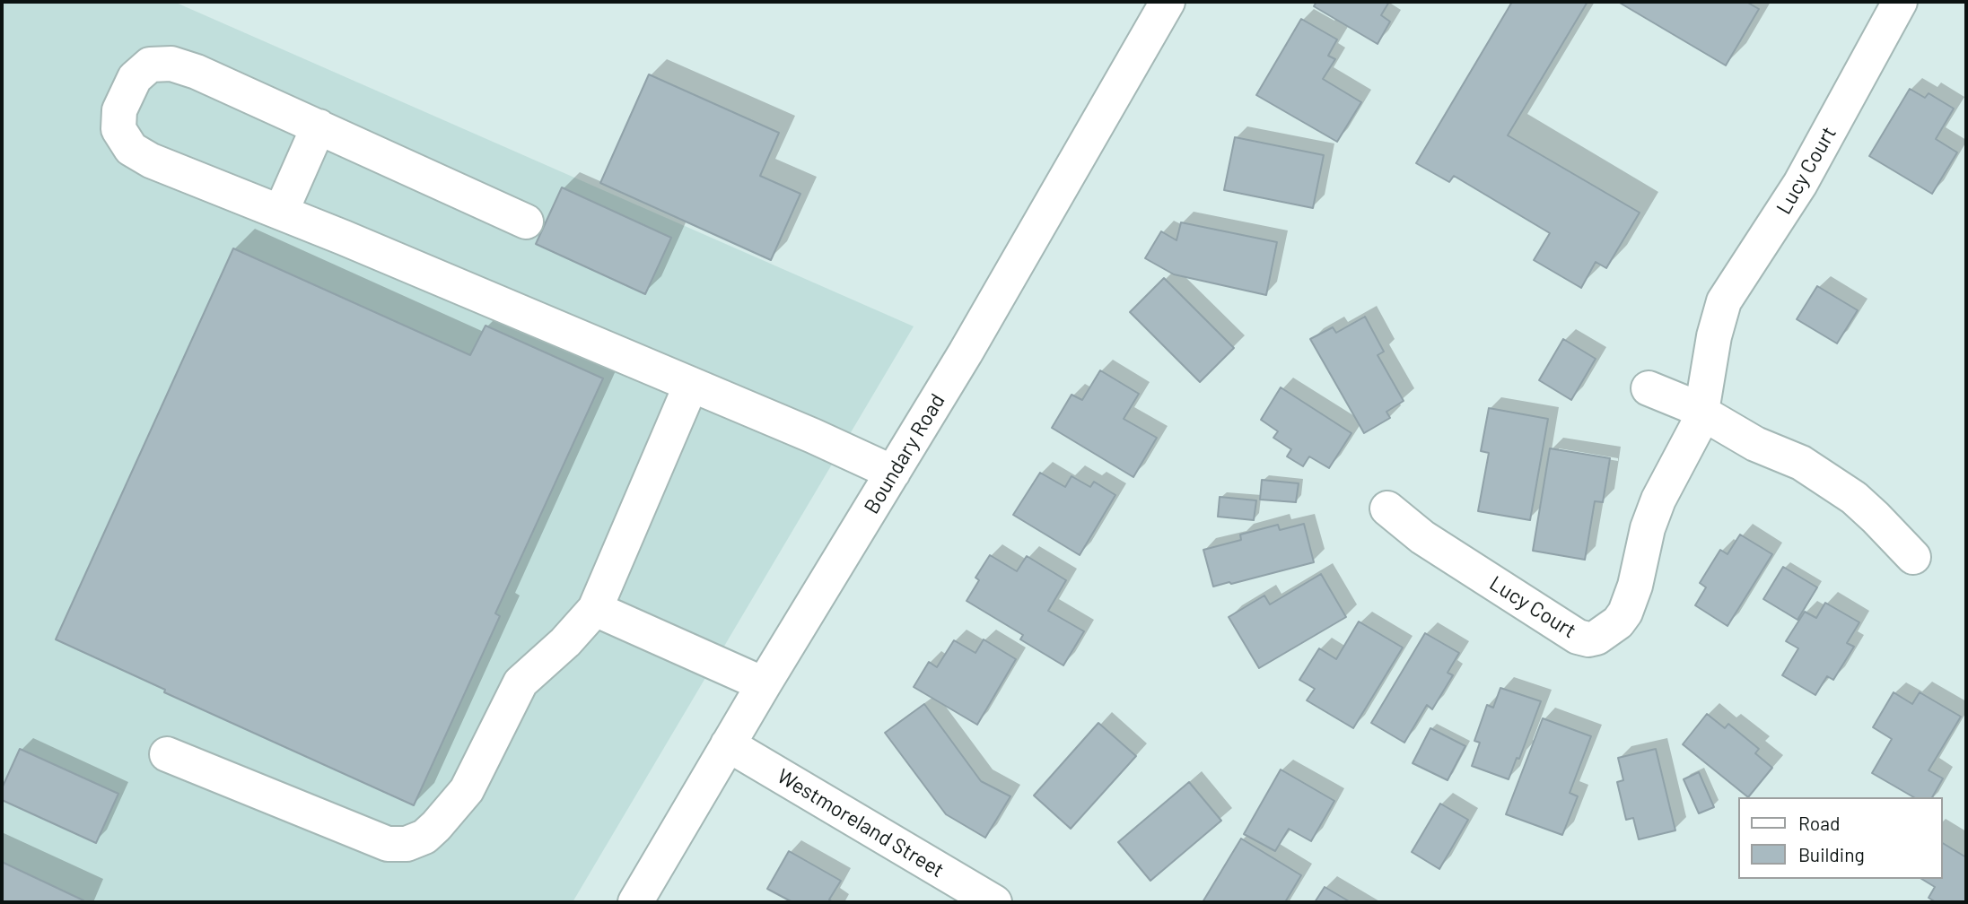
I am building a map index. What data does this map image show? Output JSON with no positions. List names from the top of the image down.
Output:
{
  "streets": {
    "street": ["Lucy Court", "Boundary Road", "Westmoreland Street"]
  },
  "crossings": [
    ["Boundary Road", "Westmoreland Street"]
  ],
  "legend": ["Road", "Building"]
}
